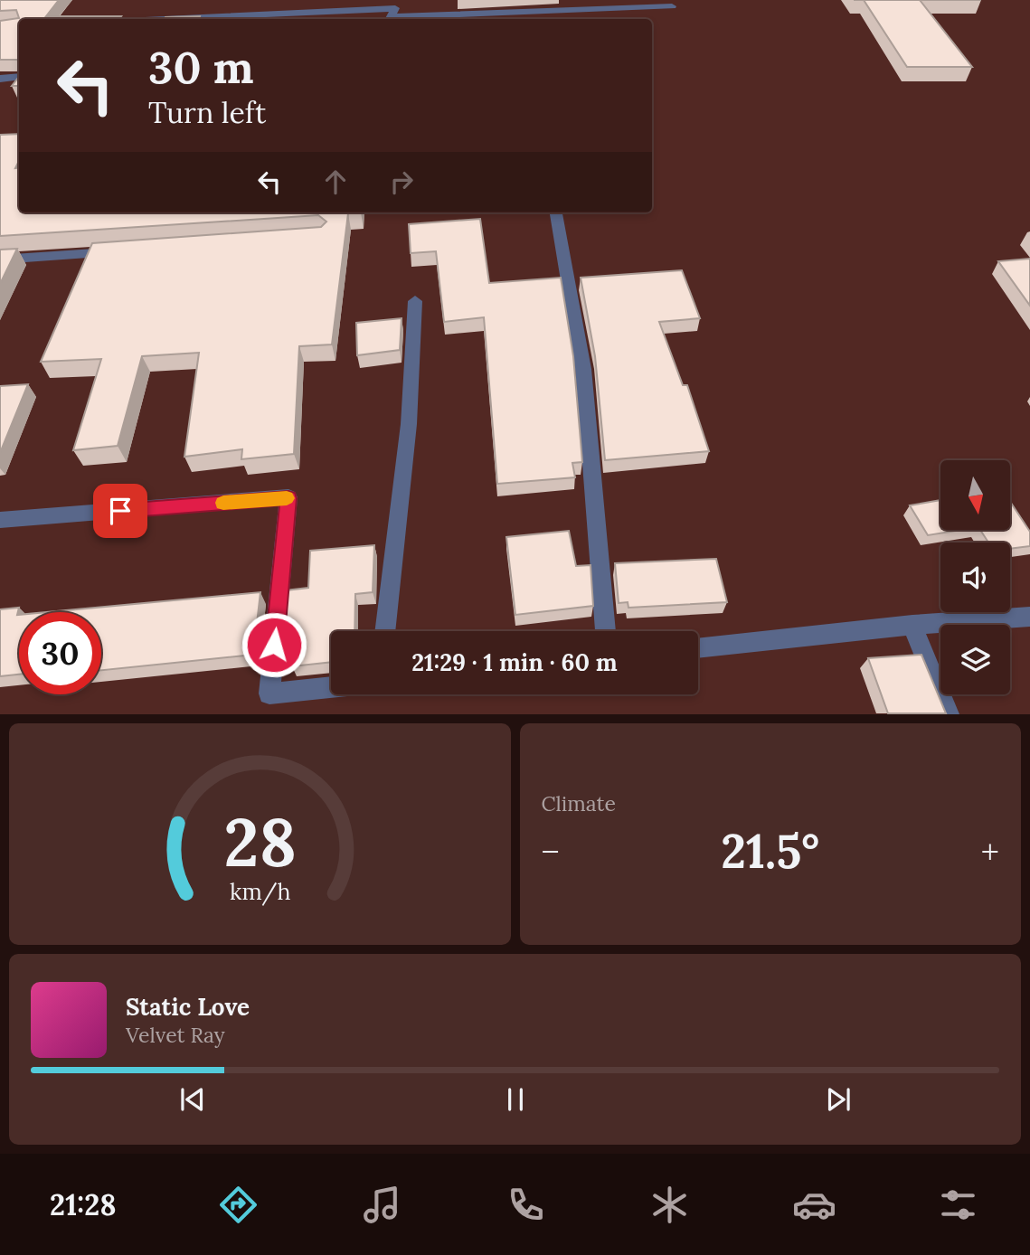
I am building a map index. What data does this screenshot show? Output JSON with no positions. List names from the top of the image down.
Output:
{
  "north": "bottom",
  "page": {
    "turn": ["30 m", "Turn left"],
    "limit": "30",
    "trip": "21:29 · 1 min · 60 m",
    "tile": "Climate",
    "heat": ["−", "21.5°", "+"],
    "song": ["Static Love", "Velvet Ray"],
    "tabs": "21:28",
    "gauge": ["28", "km/h"]
  }
}
